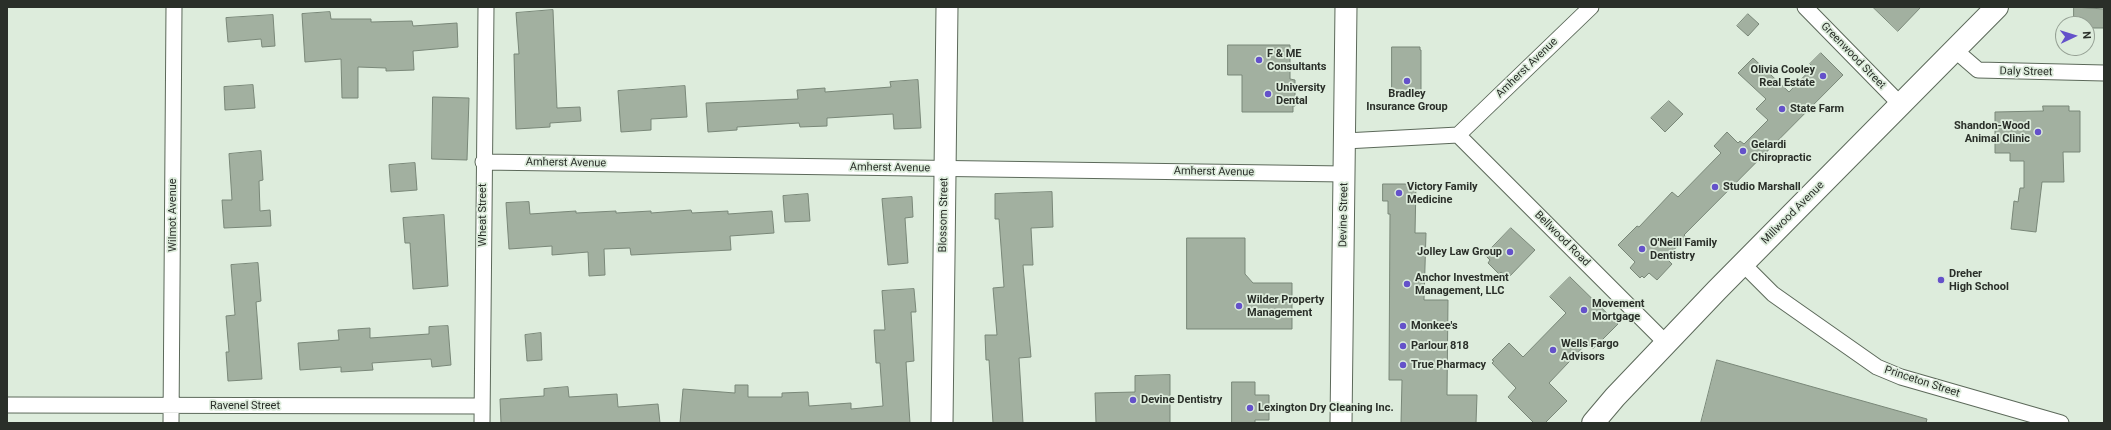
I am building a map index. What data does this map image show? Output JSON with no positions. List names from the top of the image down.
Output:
{
  "streets": {
    "main road": ["Millwood Avenue", "Blossom Street", "Devine Street"],
    "street": [
      "Greenwood Street",
      "Amherst Avenue",
      "Daly Street",
      "Wilmot Avenue",
      "Wheat Street",
      "Bellwood Road",
      "Princeton Street",
      "Ravenel Street"
    ]
  },
  "crossings": [
    ["Greenwood Street", "Millwood Avenue"],
    ["Amherst Avenue", "Wheat Street"],
    ["Amherst Avenue", "Blossom Street"],
    ["Amherst Avenue", "Devine Street"],
    ["Amherst Avenue", "Bellwood Road"],
    ["Daly Street", "Millwood Avenue"],
    ["Millwood Avenue", "Bellwood Road"],
    ["Millwood Avenue", "Princeton Street"],
    ["Wilmot Avenue", "Ravenel Street"],
    ["Wheat Street", "Ravenel Street"]
  ],
  "places": [
    "F & ME Consultants",
    "Olivia Cooley Real Estate",
    "Bradley Insurance Group",
    "University Dental",
    "State Farm",
    "Shandon-Wood Animal Clinic",
    "Gelardi Chiropractic",
    "Studio Marshall",
    "Victory Family Medicine",
    "O'Neill Family Dentistry",
    "Jolley Law Group",
    "Dreher High School",
    "Anchor Investment Management, LLC",
    "Wilder Property Management",
    "Movement Mortgage",
    "Monkee's",
    "Parlour 818",
    "Wells Fargo Advisors",
    "True Pharmacy",
    "Devine Dentistry",
    "Lexington Dry Cleaning Inc."
  ],
  "north": "right"
}
